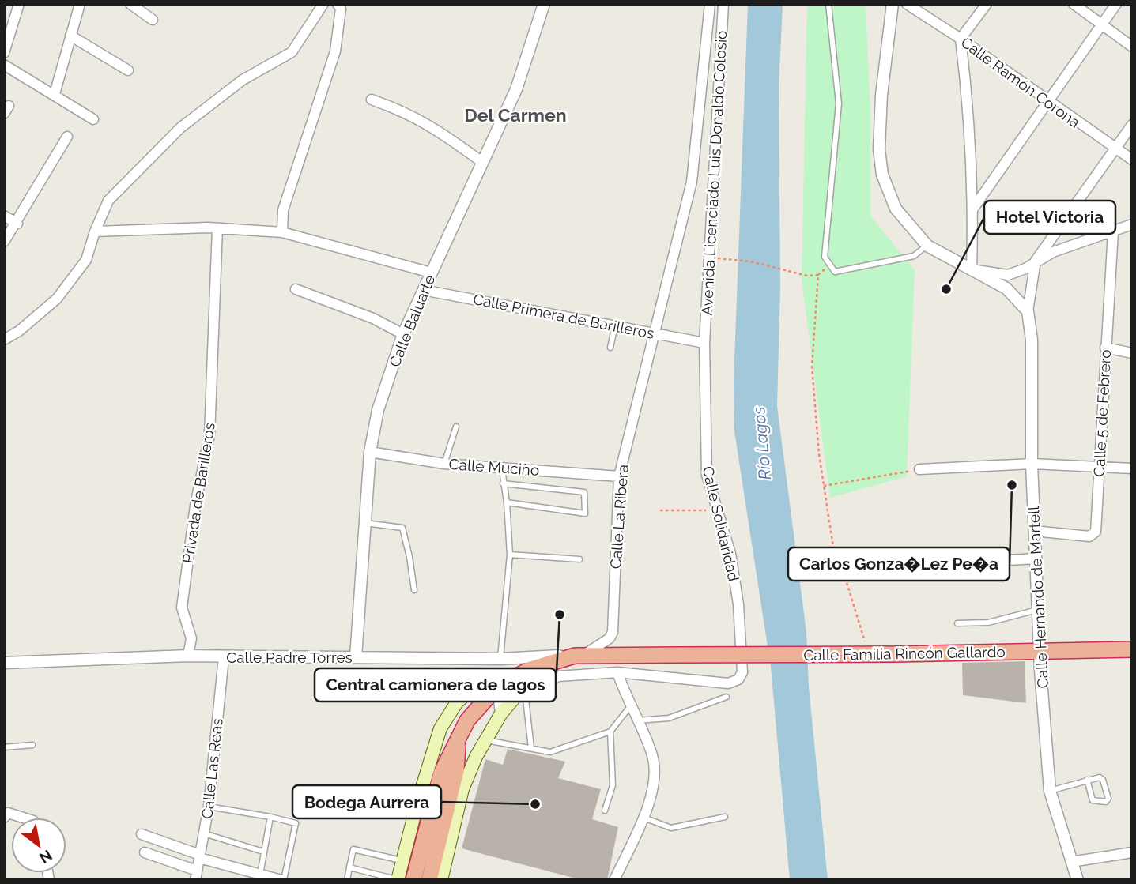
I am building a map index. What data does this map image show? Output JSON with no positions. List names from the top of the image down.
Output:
{
  "streets": {
    "highway": ["Calle Familia Rincón Gallardo"],
    "street": [
      "Calle Ramón Corona",
      "Avenida Licenciado Luis Donaldo Colosio",
      "Calle Primera de Barilleros",
      "Calle Baluarte",
      "Calle 5 de Febrero",
      "Calle Muciño",
      "Privada de Barilleros",
      "Calle La Ribera",
      "Calle Solidaridad",
      "Calle Hernando de Martell",
      "Calle Padre Torres",
      "Calle Las Reas"
    ]
  },
  "crossings": [
    ["Avenida Licenciado Luis Donaldo Colosio", "Calle Primera de Barilleros"],
    ["Avenida Licenciado Luis Donaldo Colosio", "Calle La Ribera"],
    ["Avenida Licenciado Luis Donaldo Colosio", "Calle Solidaridad"],
    ["Calle Primera de Barilleros", "Calle Baluarte"],
    ["Calle Primera de Barilleros", "Calle La Ribera"],
    ["Calle Primera de Barilleros", "Calle Solidaridad"],
    ["Calle Baluarte", "Calle Muciño"],
    ["Calle Baluarte", "Calle Padre Torres"],
    ["Calle 5 de Febrero", "Calle Hernando de Martell"],
    ["Calle Muciño", "Calle La Ribera"],
    ["Privada de Barilleros", "Calle Padre Torres"],
    ["Calle La Ribera", "Calle Familia Rincón Gallardo"],
    ["Calle La Ribera", "Calle Padre Torres"],
    ["Calle Hernando de Martell", "Calle Familia Rincón Gallardo"],
    ["Calle Familia Rincón Gallardo", "Calle Padre Torres"],
    ["Calle Padre Torres", "Calle Las Reas"]
  ],
  "districts": ["Del Carmen"],
  "water": ["Río Lagos"],
  "places": [
    "Hotel Victoria",
    "Carlos Gonza�Lez Pe�a",
    "Central camionera de lagos",
    "Bodega Aurrera"
  ],
  "north": "bottom right"
}
